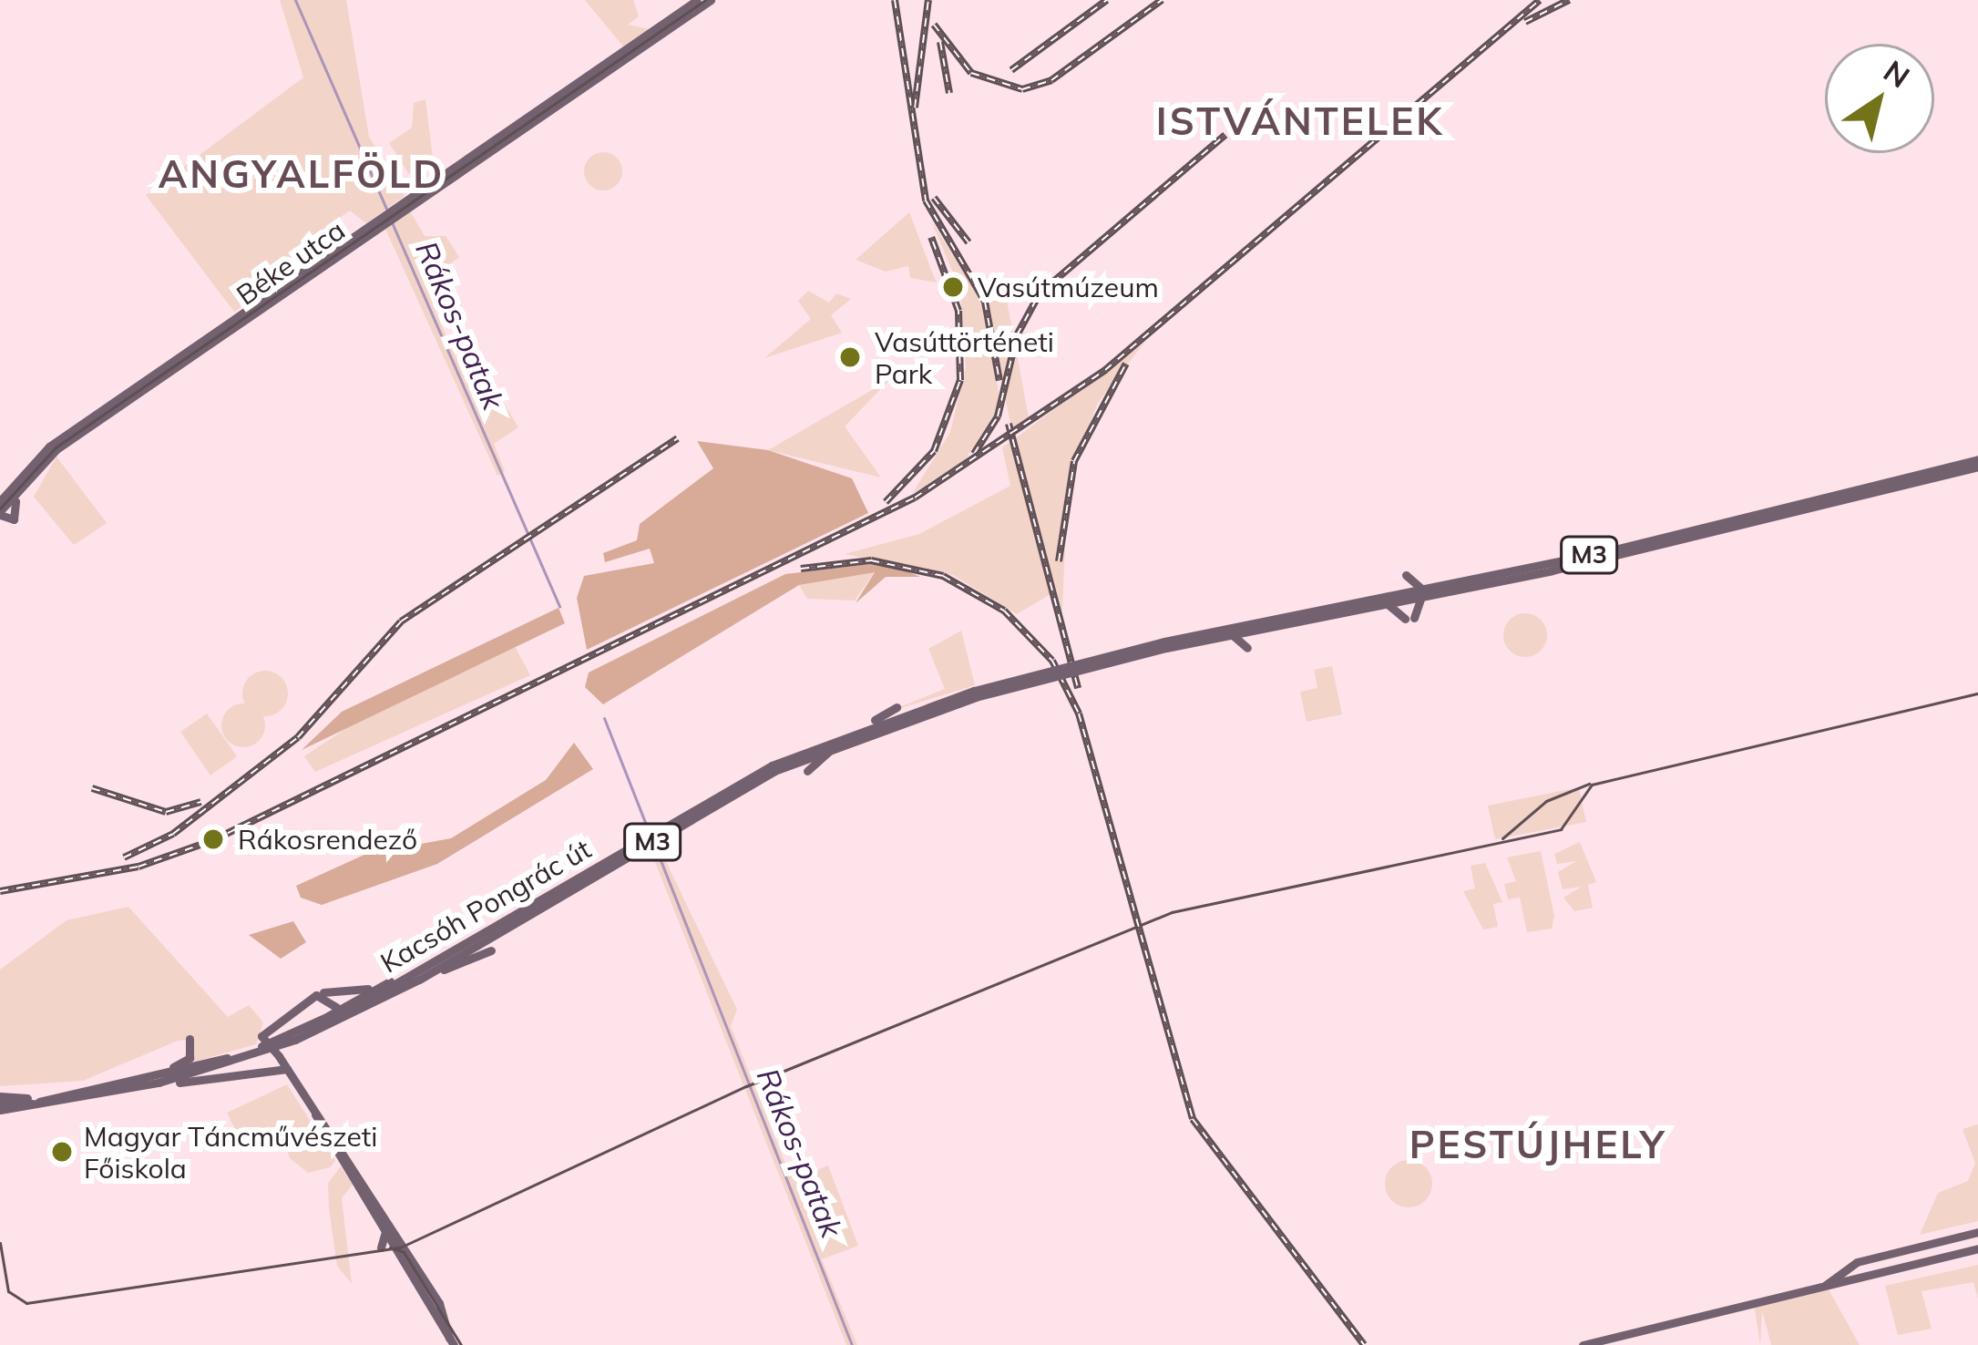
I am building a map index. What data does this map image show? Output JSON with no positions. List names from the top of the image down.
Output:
{
  "streets": {
    "main road": ["Béke utca", "M3", "Kacsóh Pongrác út"]
  },
  "crossings": [
    ["M3", "Kacsóh Pongrác út"]
  ],
  "districts": ["ISTVÁNTELEK", "ANGYALFÖLD", "PESTÚJHELY"],
  "water": ["Rákos-patak"],
  "places": [
    "Vasútmúzeum",
    "Vasúttörténeti Park",
    "Rákosrendező",
    "Magyar Táncművészeti Főiskola"
  ],
  "north": "top right"
}
